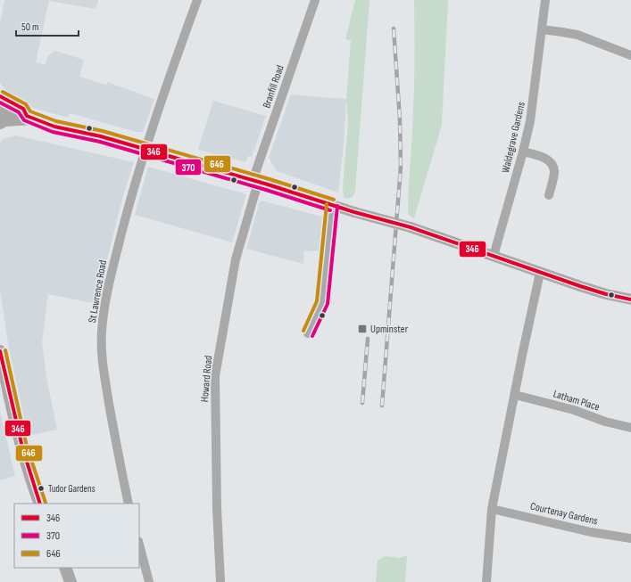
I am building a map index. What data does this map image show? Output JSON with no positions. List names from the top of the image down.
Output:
{
  "streets": {
    "street": [
      "Branfill Road",
      "Waldegrave Gardens",
      "St Lawrence Road",
      "Howard Road",
      "Latham Place",
      "Courtenay Gardens"
    ]
  },
  "crossings": [
    ["Branfill Road", "Howard Road"]
  ],
  "places": {
    "transit": ["Upminster"],
    "other": ["Tudor Gardens"]
  },
  "lines": ["transit line 646", "transit line 346", "transit line 370"],
  "legend": ["346", "370", "646"],
  "scale_bar": "50 m"
}
